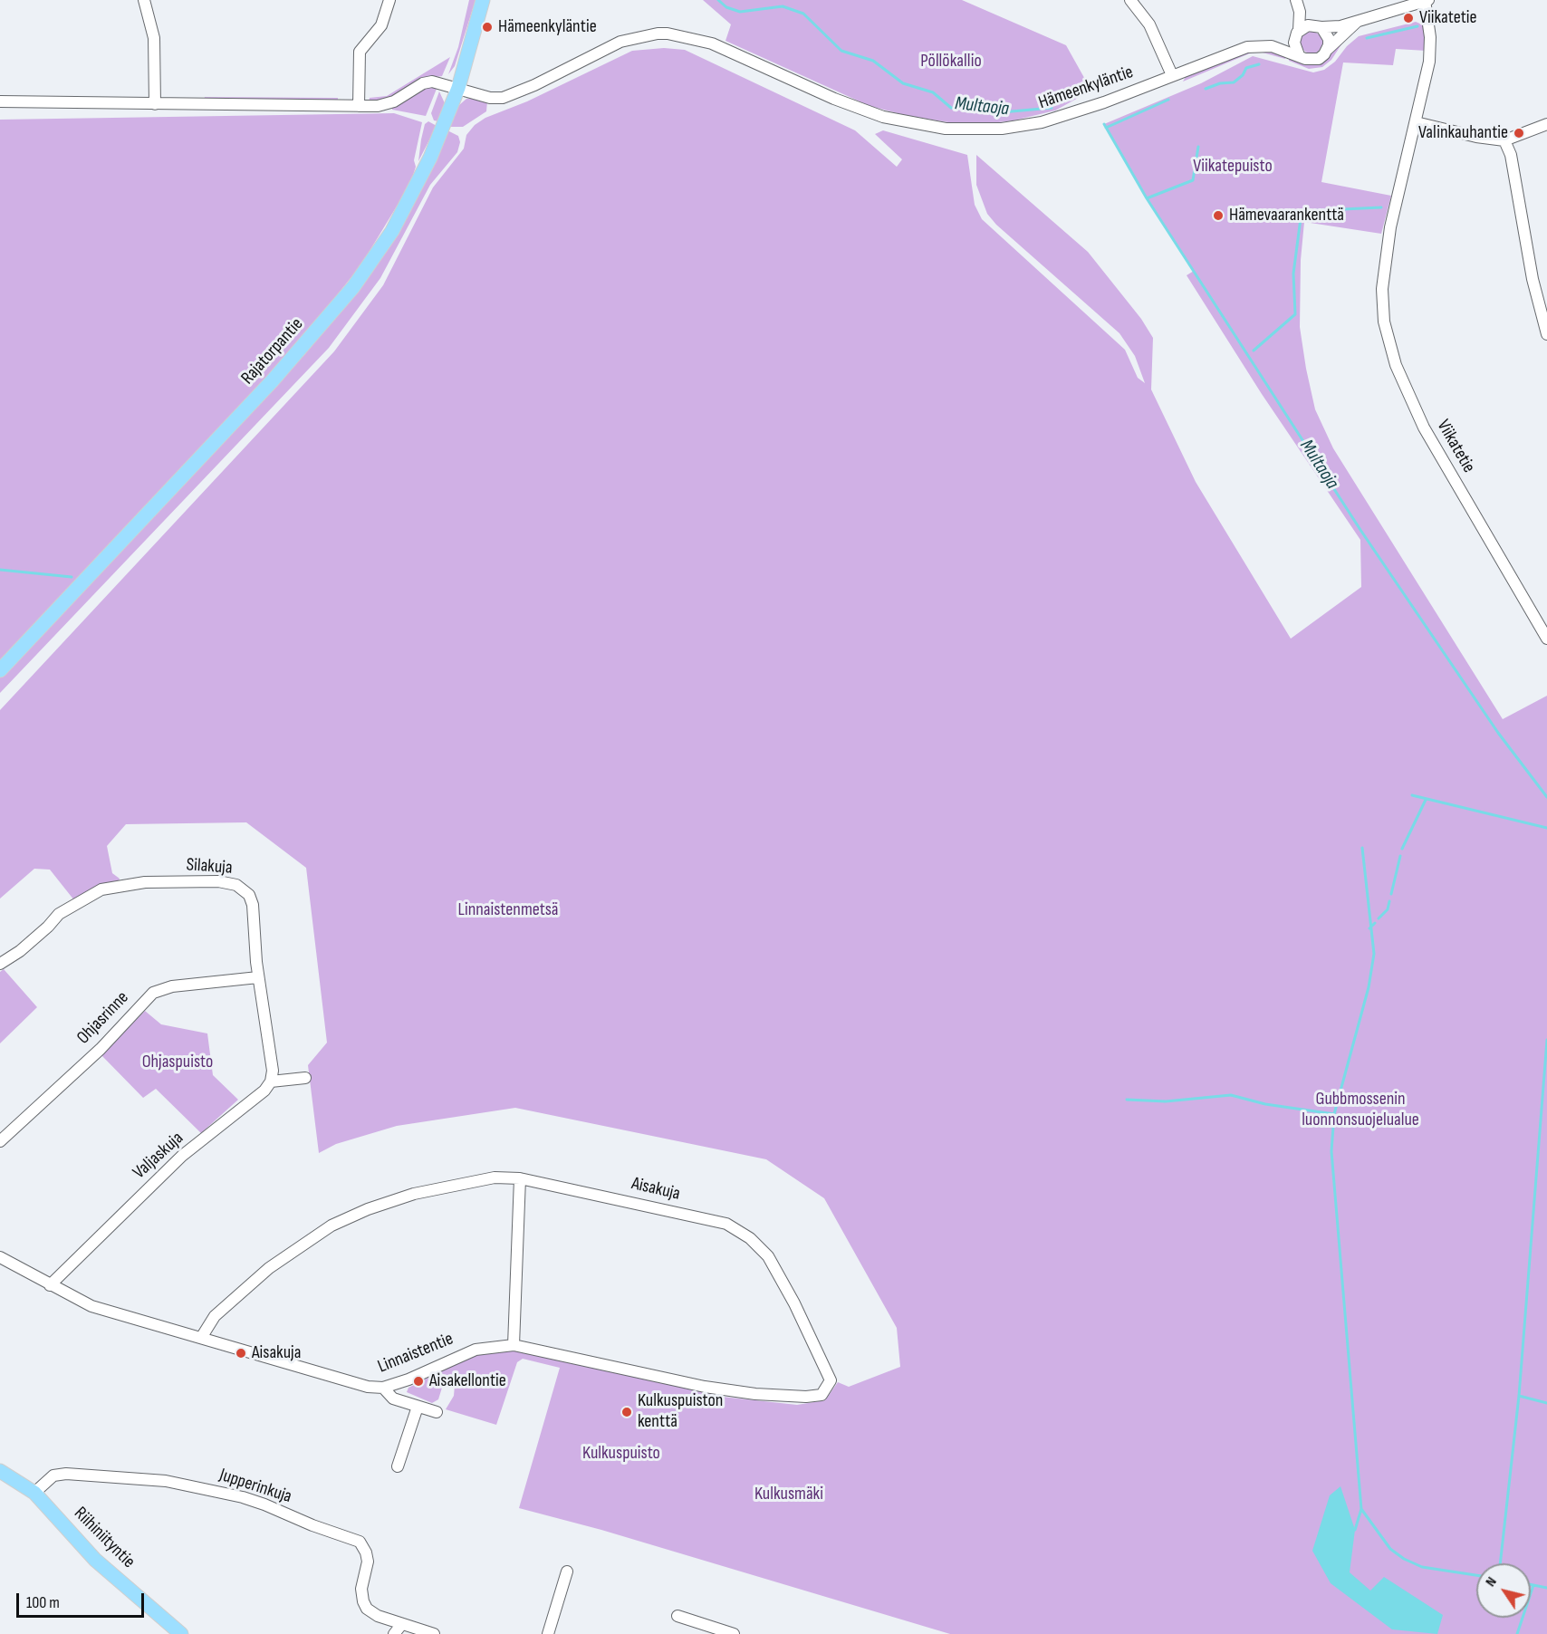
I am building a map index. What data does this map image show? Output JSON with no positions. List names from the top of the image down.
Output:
{
  "streets": {
    "main road": ["Rajatorpantie", "Riihiniityntie"],
    "street": [
      "Hämeenkyläntie",
      "Viikatetie",
      "Silakuja",
      "Ohjasrinne",
      "Valjaskuja",
      "Aisakuja",
      "Linnaistentie",
      "Jupperinkuja"
    ]
  },
  "crossings": [
    ["Hämeenkyläntie", "Rajatorpantie"],
    ["Silakuja", "Ohjasrinne"],
    ["Silakuja", "Valjaskuja"],
    ["Valjaskuja", "Linnaistentie"],
    ["Aisakuja", "Linnaistentie"],
    ["Jupperinkuja", "Riihiniityntie"]
  ],
  "water": ["Multaoja"],
  "parks": [
    "Pöllökallio",
    "Viikatepuisto",
    "Linnaistenmetsä",
    "Ohjaspuisto",
    "Gubbmossenin luonnonsuojelualue",
    "Kulkuspuisto",
    "Kulkusmäki"
  ],
  "places": [
    "Viikatetie",
    "Hämeenkyläntie",
    "Valinkauhantie",
    "Hämevaarankenttä",
    "Aisakuja",
    "Aisakellontie",
    "Kulkuspuiston kenttä"
  ],
  "scale_bar": "100 m",
  "north": "top left"
}
